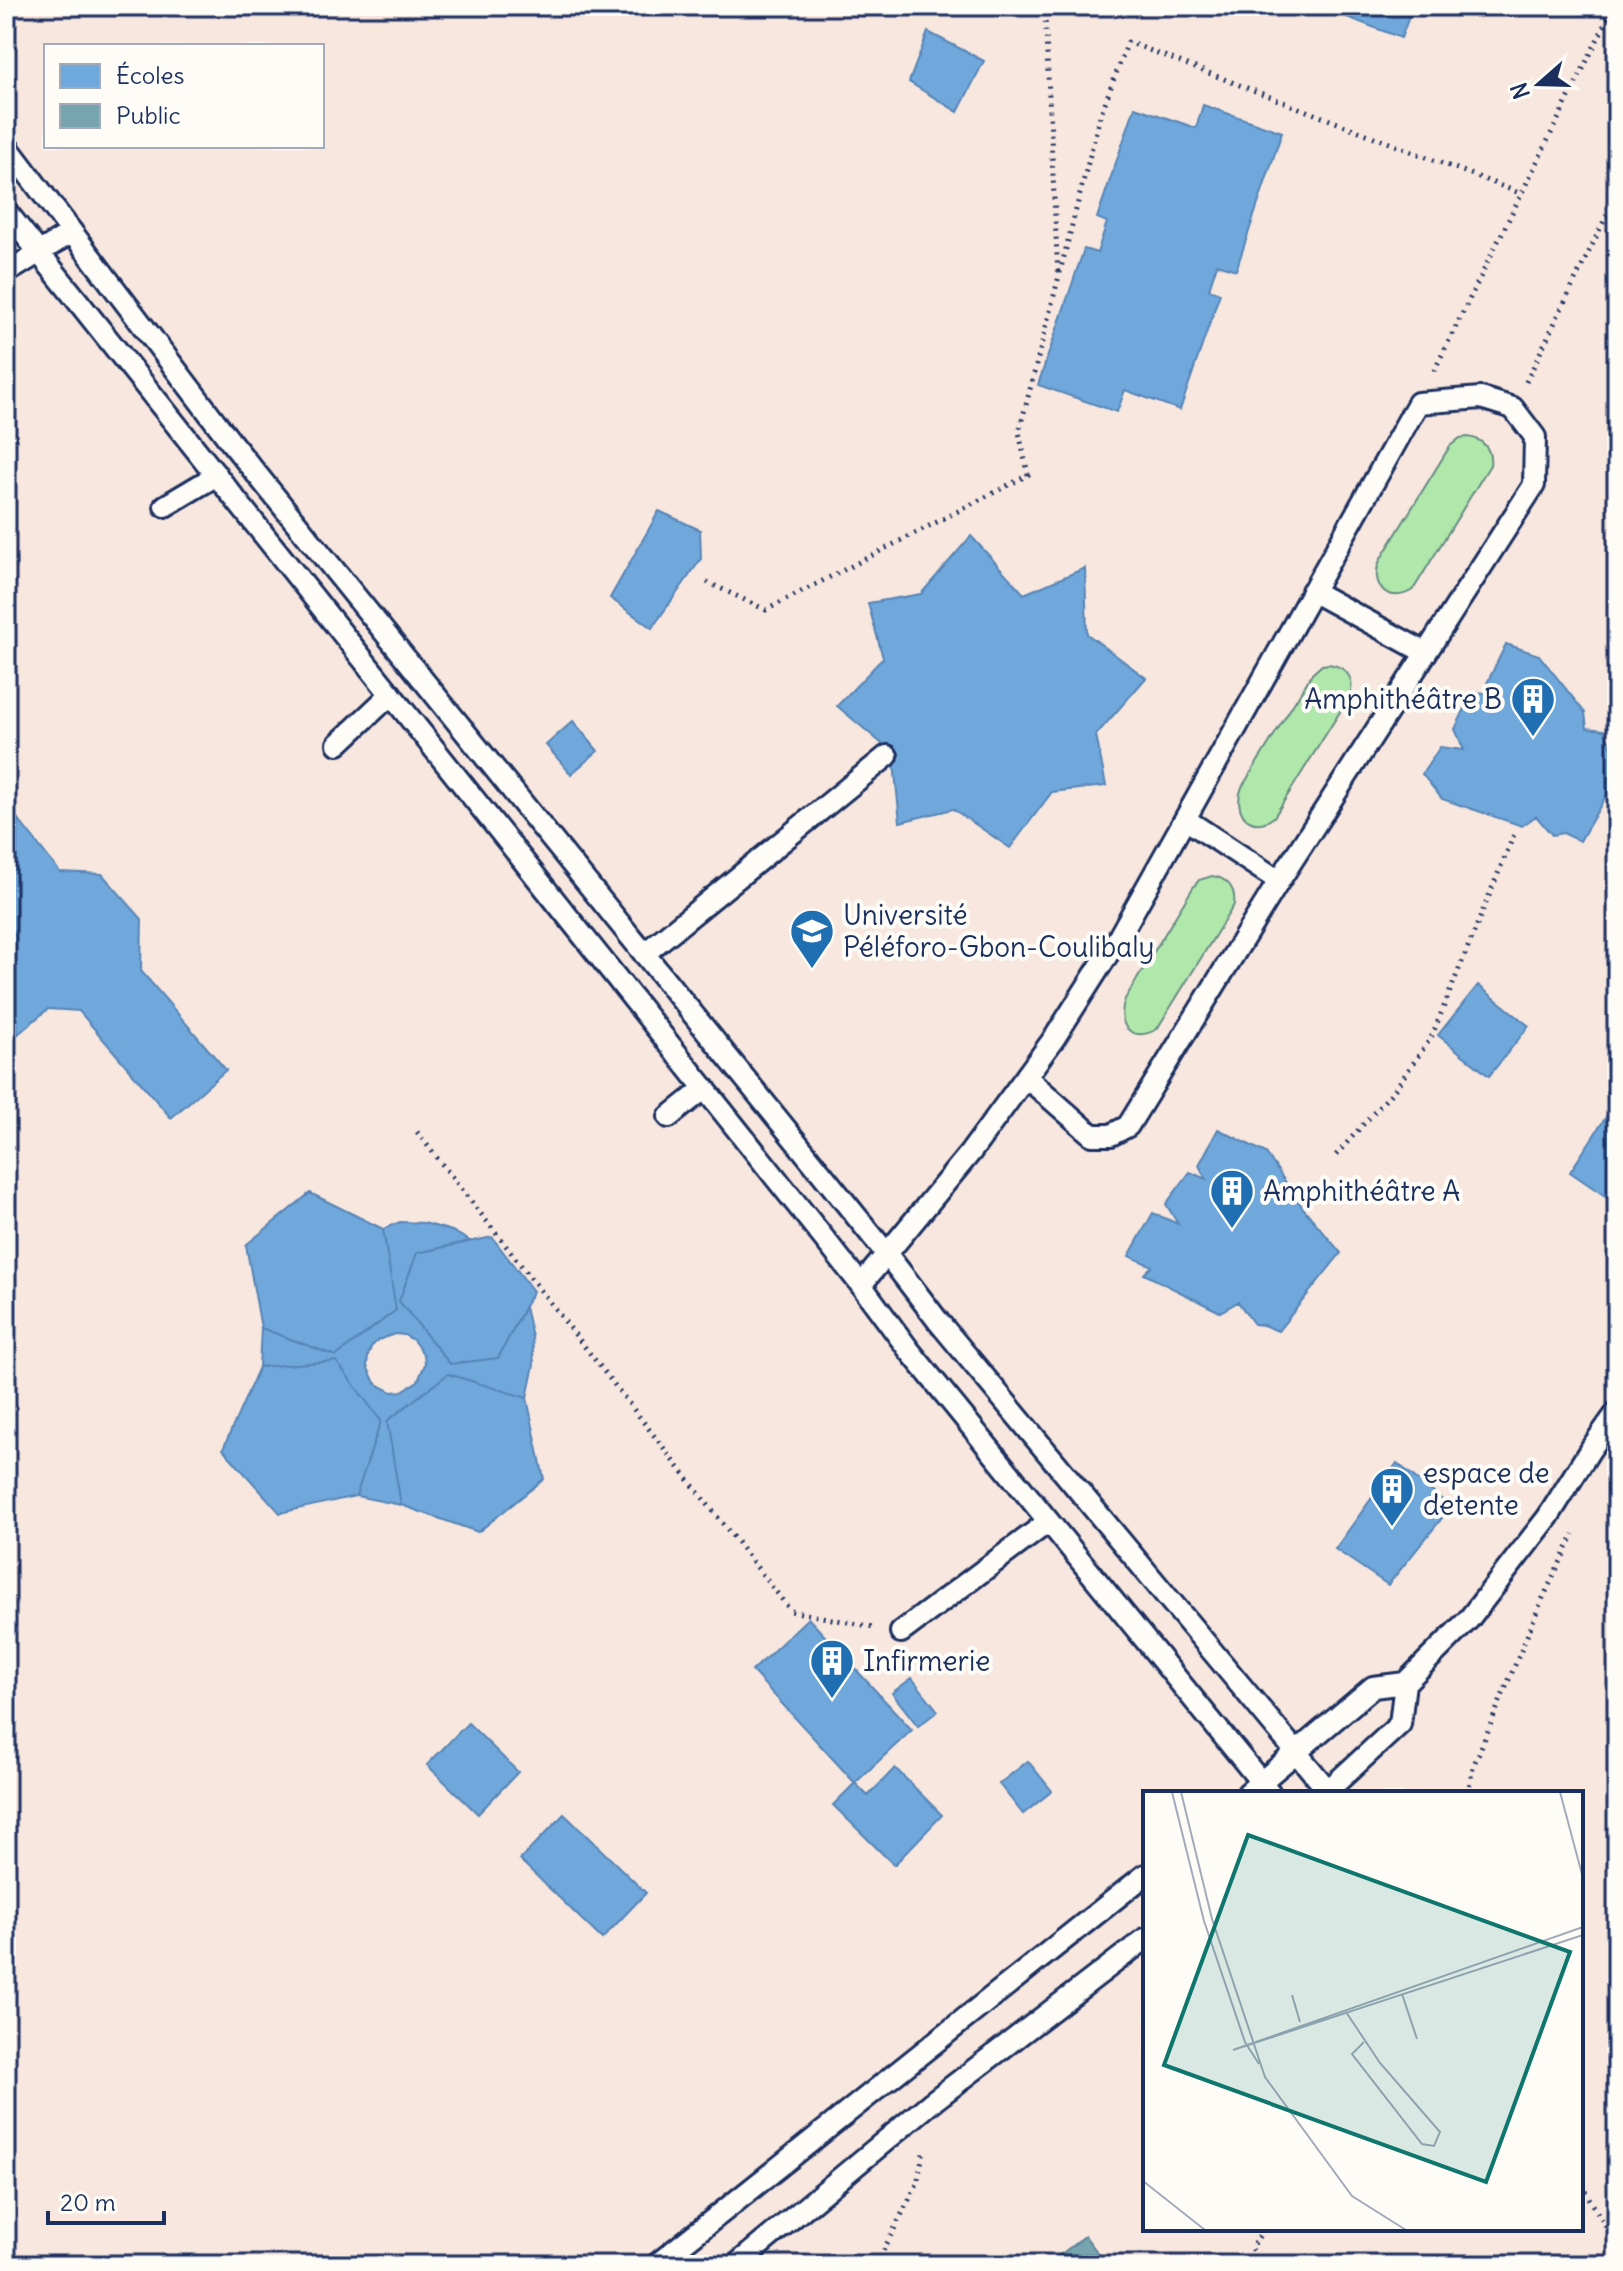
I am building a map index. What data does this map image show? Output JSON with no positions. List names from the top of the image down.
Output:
{
  "places": {
    "building": [
      "Amphithéâtre B",
      "Amphithéâtre A",
      "espace de detente",
      "Infirmerie"
    ],
    "school or university": ["Université Péléforo-Gbon-Coulibaly"]
  },
  "legend": ["Écoles", "Public"],
  "scale_bar": "20 m",
  "north": "left"
}
